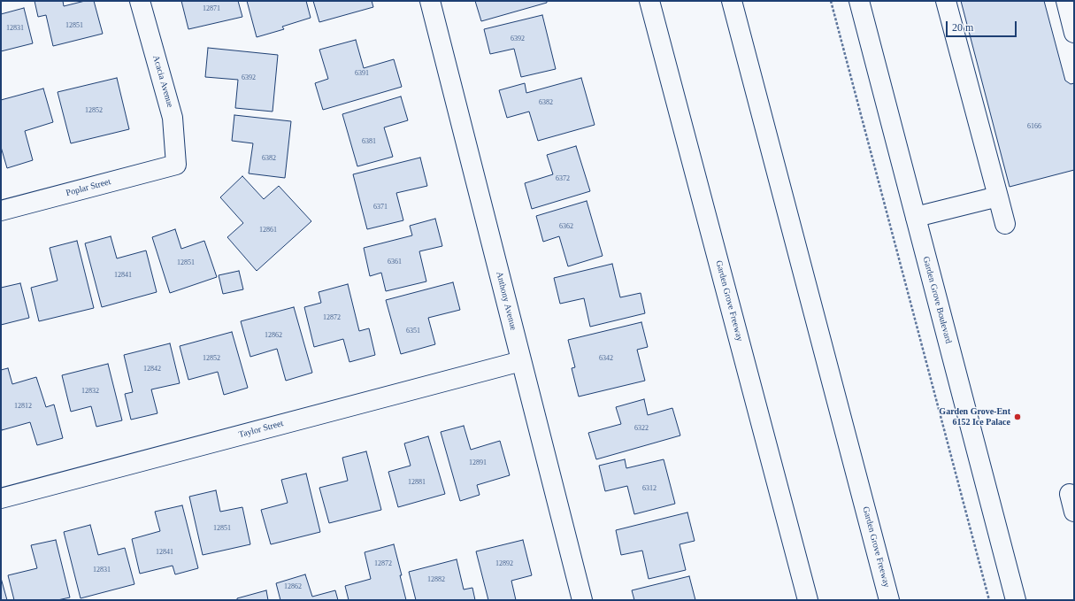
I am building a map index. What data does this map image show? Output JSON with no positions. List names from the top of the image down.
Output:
{
  "streets": {
    "main road": [
      "Acacia Avenue",
      "Poplar Street",
      "Garden Grove Boulevard",
      "Anthony Avenue",
      "Garden Grove Freeway",
      "Taylor Street"
    ]
  },
  "crossings": [
    ["Acacia Avenue", "Poplar Street"],
    ["Anthony Avenue", "Taylor Street"]
  ],
  "places": ["Garden Grove-Ent 6152 Ice Palace"],
  "house_numbers": [
    "12871",
    "12851",
    "12831",
    "6392",
    "6391",
    "6392",
    "6382",
    "12852",
    "6166",
    "6381",
    "6382",
    "6372",
    "6371",
    "6362",
    "12861",
    "6361",
    "12851",
    "12841",
    "12872",
    "6351",
    "12862",
    "12852",
    "6342",
    "12842",
    "12832",
    "12812",
    "6322",
    "12891",
    "12881",
    "6312",
    "12851",
    "12841",
    "12872",
    "12892",
    "12831",
    "12882",
    "12862"
  ],
  "scale_bar": "20 m"
}
